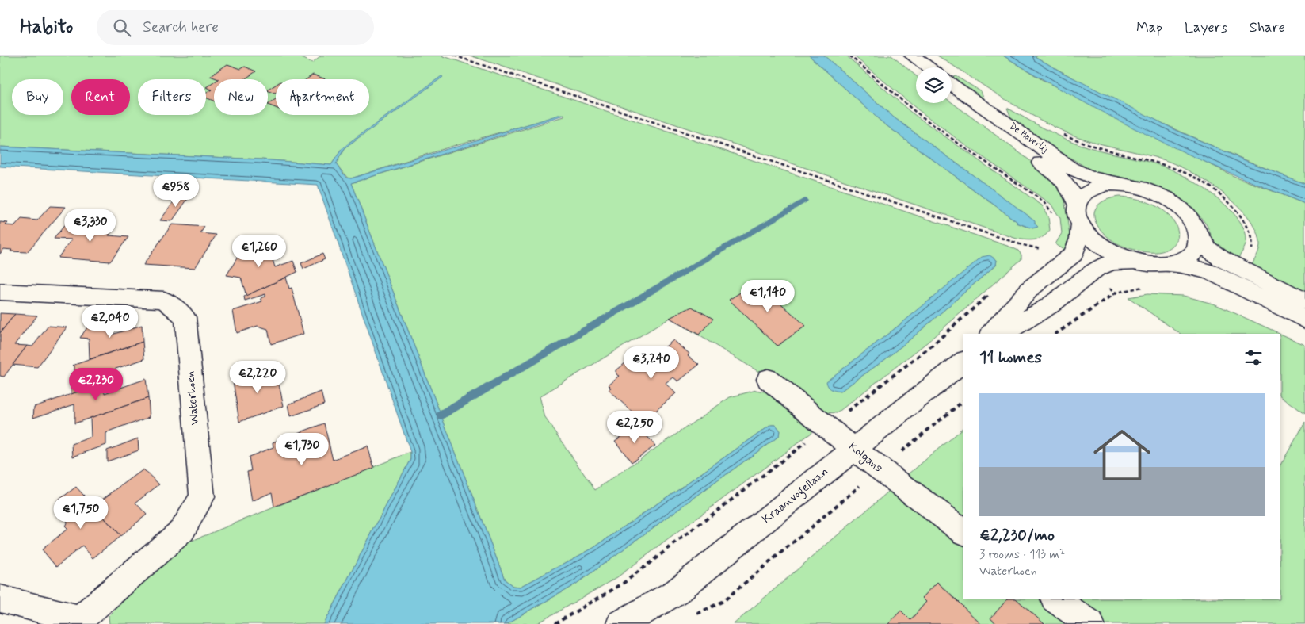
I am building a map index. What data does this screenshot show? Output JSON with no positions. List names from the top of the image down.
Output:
{
  "streets": {
    "street": [
      "De Haverlij",
      "Waterhoen",
      "Kolgans",
      "Kraanvogellaan"
    ]
  },
  "crossings": [
    ["Kolgans", "Kraanvogellaan"]
  ],
  "page": {
    "header": "Habito",
    "search": "Search here",
    "nav": ["Map", "Layers", "Share"],
    "chip": [
      "Buy",
      "Rent",
      "Filters",
      "New",
      "Apartment"
    ],
    "price": [
      "€958",
      "€3,330",
      "€1,260",
      "€1,140",
      "€2,040",
      "€3,240",
      "€2,220",
      "€2,230",
      "€2,250",
      "€1,730",
      "€1,750"
    ],
    "heading": "11 homes",
    "list": [
      {
        "name": "€2,230/mo",
        "note": "3 rooms · 113 m² · Waterhoen"
      }
    ]
  }
}
